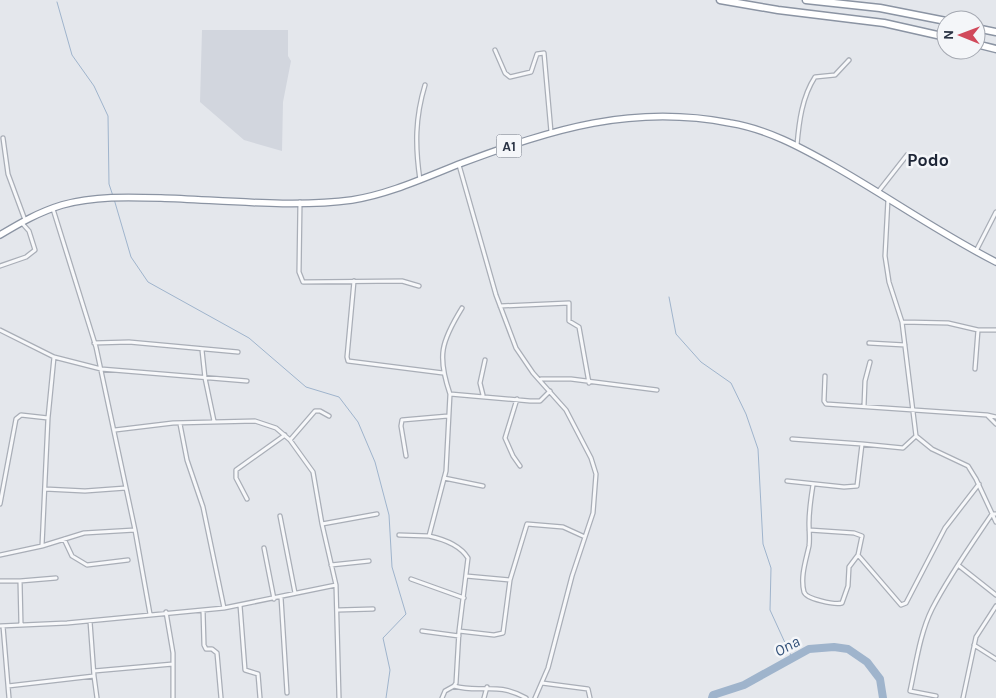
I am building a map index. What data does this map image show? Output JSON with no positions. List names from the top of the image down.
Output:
{
  "streets": {
    "highway": ["A1"]
  },
  "districts": ["Podo"],
  "water": ["Ona"],
  "north": "left"
}
